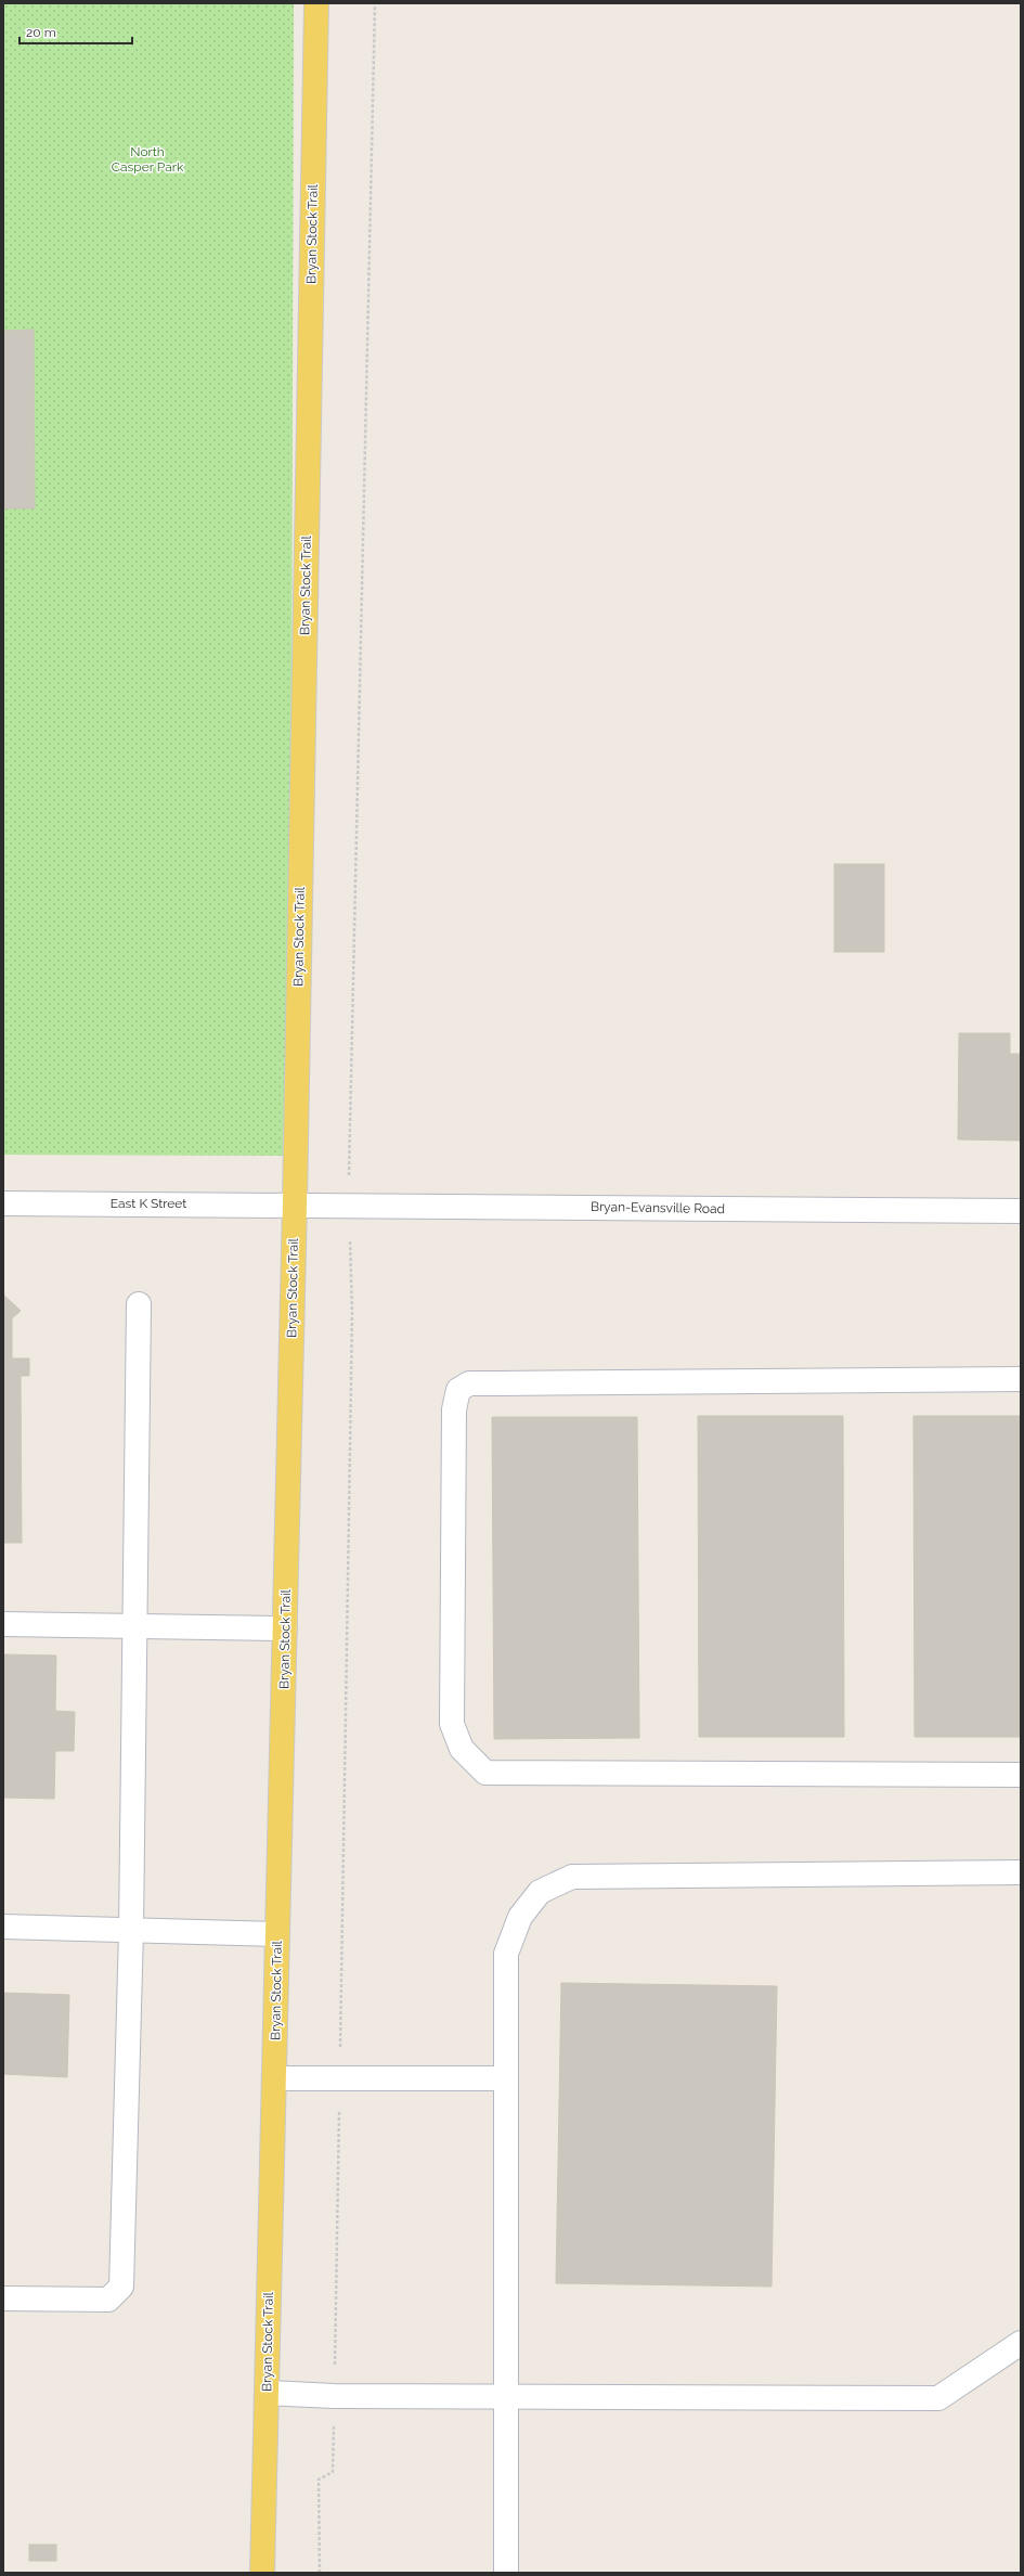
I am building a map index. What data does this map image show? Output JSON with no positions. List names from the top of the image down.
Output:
{
  "streets": {
    "main road": ["Bryan Stock Trail"],
    "street": ["East K Street", "Bryan-Evansville Road"]
  },
  "crossings": [
    ["Bryan Stock Trail", "East K Street"],
    ["Bryan Stock Trail", "Bryan-Evansville Road"],
    ["East K Street", "Bryan-Evansville Road"]
  ],
  "parks": ["North Casper Park"],
  "scale_bar": "20 m"
}
